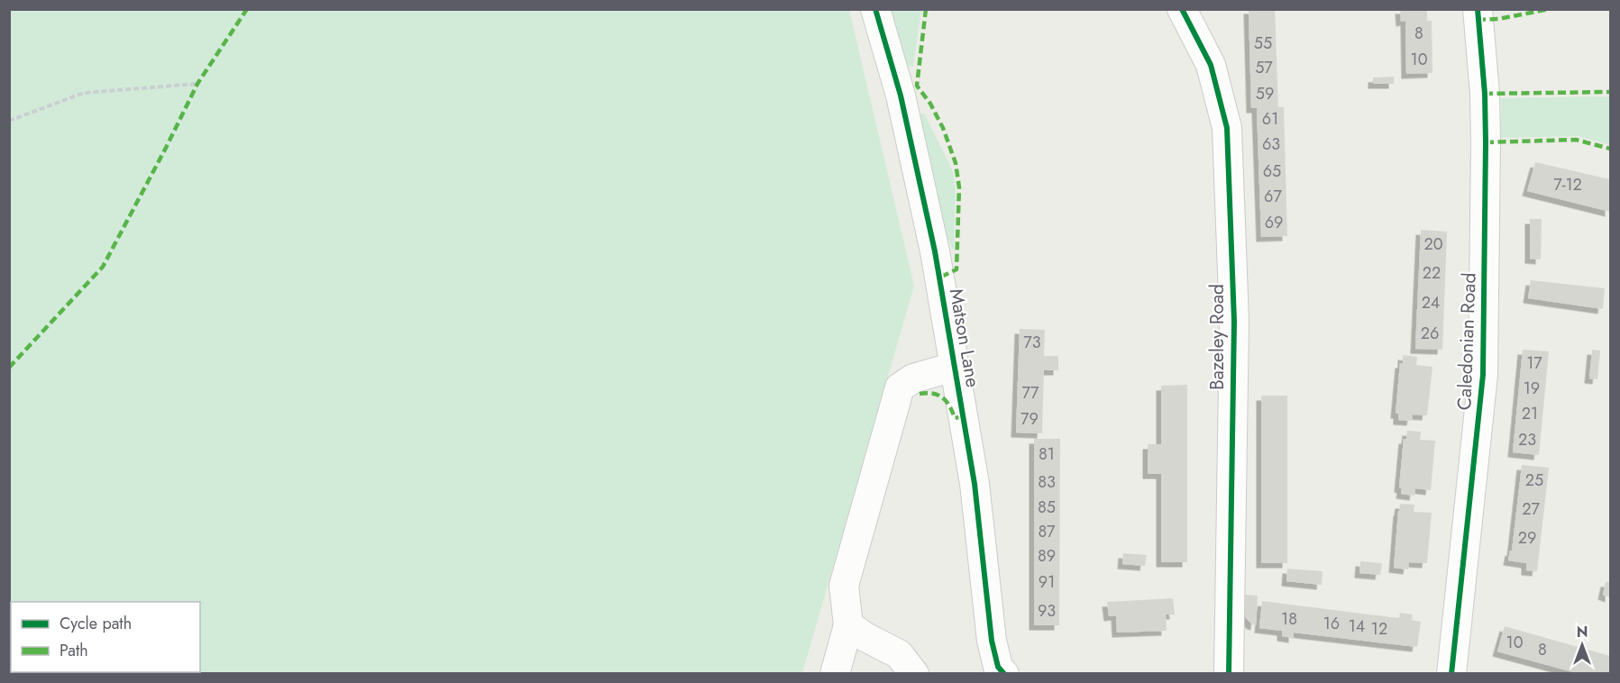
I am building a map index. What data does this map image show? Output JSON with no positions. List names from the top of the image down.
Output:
{
  "streets": {
    "street": ["Bazeley Road", "Matson Lane", "Caledonian Road"]
  },
  "house_numbers": [
    "8",
    "55",
    "10",
    "57",
    "59",
    "61",
    "63",
    "65",
    "7-12",
    "67",
    "69",
    "20",
    "22",
    "24",
    "26",
    "73",
    "17",
    "19",
    "77",
    "21",
    "79",
    "23",
    "81",
    "25",
    "83",
    "85",
    "27",
    "87",
    "29",
    "89",
    "91",
    "93",
    "18",
    "16",
    "14",
    "12",
    "10",
    "8"
  ],
  "legend": ["Cycle path", "Path"],
  "north": "top"
}
